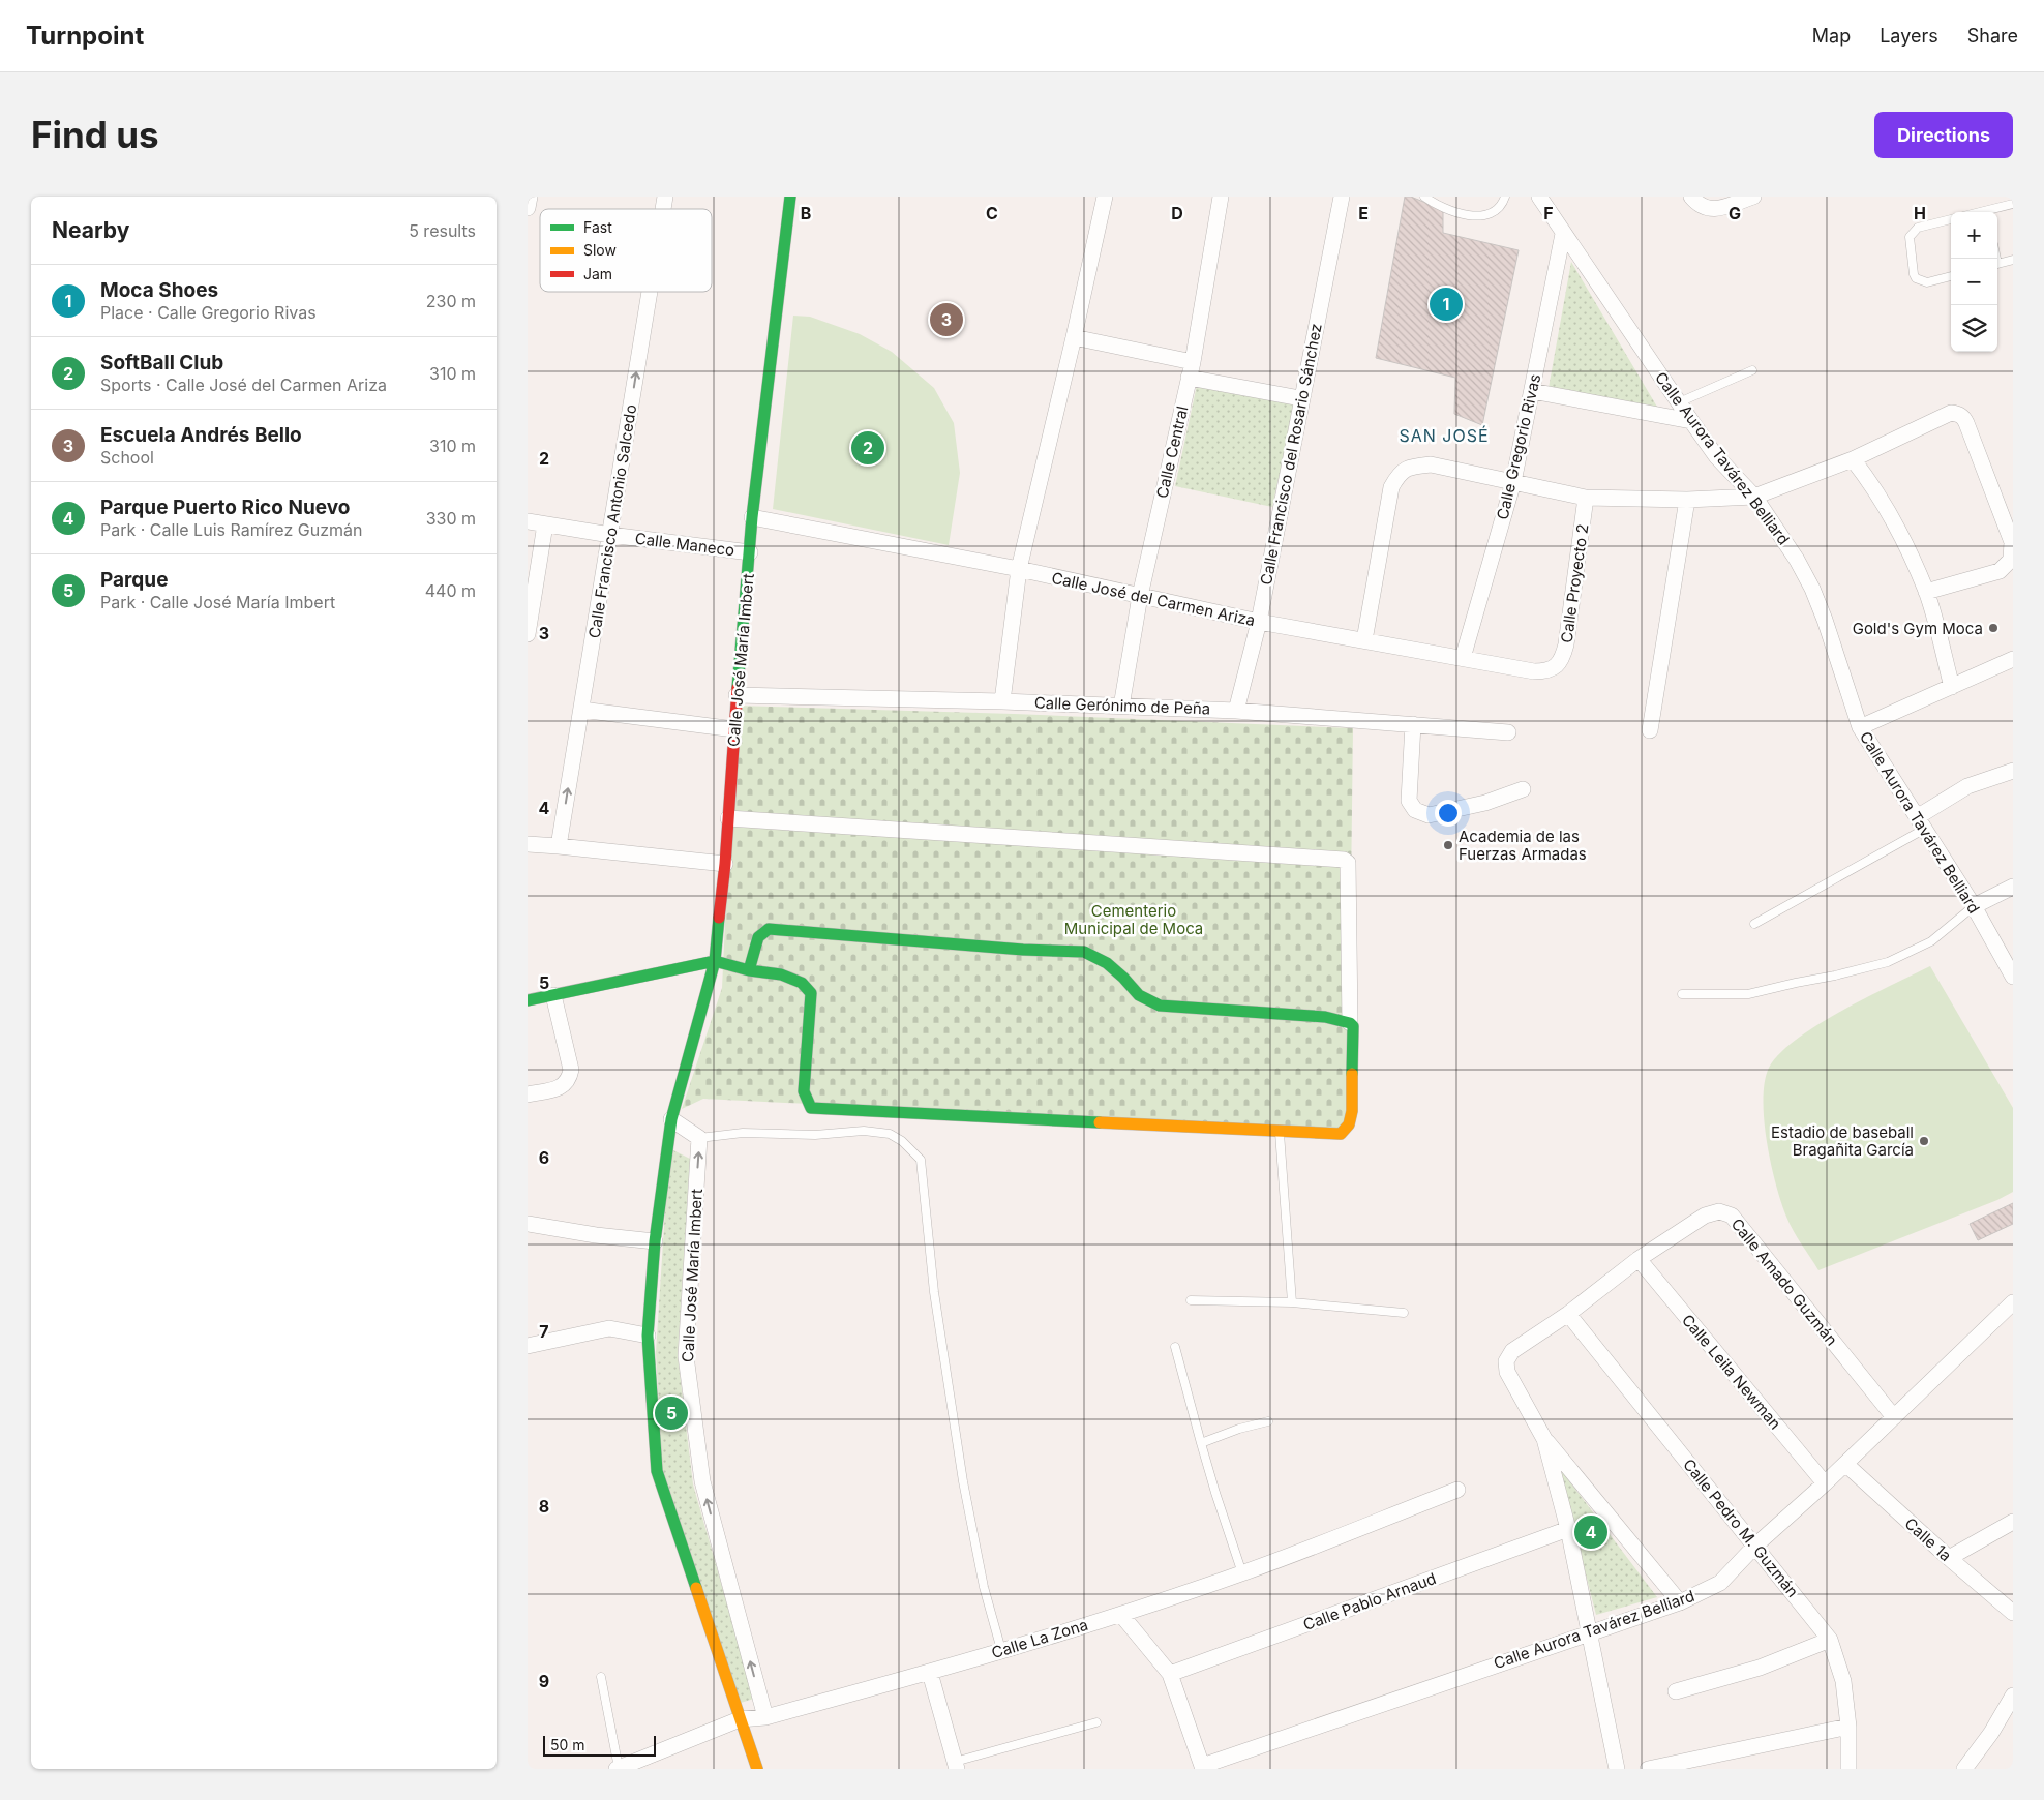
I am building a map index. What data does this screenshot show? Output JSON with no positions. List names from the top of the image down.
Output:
{
  "streets": {
    "street": [
      "Calle Gregorio Rivas",
      "Calle Central",
      "Calle Francisco del Rosario Sánchez",
      "Calle Aurora Tavárez Belliard",
      "Calle Francisco Antonio Salcedo",
      "Calle Maneco",
      "Calle Proyecto 2",
      "Calle José del Carmen Ariza",
      "Calle José María Imbert",
      "Calle Gerónimo de Peña",
      "Calle Amado Guzmán",
      "Calle Leila Newman",
      "Calle Pedro M. Guzmán",
      "Calle 1a",
      "Calle Pablo Arnaud",
      "Calle La Zona"
    ]
  },
  "crossings": [
    ["Calle Gregorio Rivas", "Calle Aurora Tavárez Belliard"],
    ["Calle Gregorio Rivas", "Calle José del Carmen Ariza"],
    ["Calle Central", "Calle José del Carmen Ariza"],
    ["Calle Central", "Calle Gerónimo de Peña"],
    ["Calle Francisco del Rosario Sánchez", "Calle José del Carmen Ariza"],
    ["Calle Francisco del Rosario Sánchez", "Calle Gerónimo de Peña"],
    ["Calle Aurora Tavárez Belliard", "Calle Amado Guzmán"],
    ["Calle Aurora Tavárez Belliard", "Calle Leila Newman"],
    ["Calle Aurora Tavárez Belliard", "Calle Pedro M. Guzmán"],
    ["Calle Aurora Tavárez Belliard", "Calle 1a"],
    ["Calle Francisco Antonio Salcedo", "Calle Maneco"],
    ["Calle Maneco", "Calle José María Imbert"],
    ["Calle Proyecto 2", "Calle José del Carmen Ariza"],
    ["Calle José del Carmen Ariza", "Calle José María Imbert"],
    ["Calle José María Imbert", "Calle Gerónimo de Peña"],
    ["Calle José María Imbert", "Calle La Zona"],
    ["Calle Amado Guzmán", "Calle Leila Newman"],
    ["Calle Amado Guzmán", "Calle Pedro M. Guzmán"]
  ],
  "one_way": ["Calle Francisco Antonio Salcedo"],
  "districts": ["SAN JOSÉ"],
  "parks": ["Cementerio Municipal de Moca"],
  "places": ["Gold's Gym Moca", "Academia de las Fuerzas Armadas", "Estadio de baseball Bragañita García"],
  "legend": ["Fast", "Slow", "Jam"],
  "scale_bar": "50 m",
  "page": {
    "header": "Turnpoint",
    "nav": ["Map", "Layers", "Share"],
    "buttons": "Directions",
    "title": "Find us",
    "heading": ["Nearby", "5 results"],
    "map_buttons": ["+", "−"],
    "list": [
      {
        "mark": "1",
        "name": "Moca Shoes",
        "note": "Place · Calle Gregorio Rivas",
        "value": "230 m"
      },
      {
        "mark": "2",
        "name": "SoftBall Club",
        "note": "Sports · Calle José del Carmen Ariza",
        "value": "310 m"
      },
      {
        "mark": "3",
        "name": "Escuela Andrés Bello",
        "note": "School",
        "value": "310 m"
      },
      {
        "mark": "4",
        "name": "Parque Puerto Rico Nuevo",
        "note": "Park · Calle Luis Ramírez Guzmán",
        "value": "330 m"
      },
      {
        "mark": "5",
        "name": "Parque",
        "note": "Park · Calle José María Imbert",
        "value": "440 m"
      }
    ],
    "pins": [
      "1",
      "3",
      "2",
      "5",
      "4"
    ],
    "scale": "50 m"
  },
  "grid": {
    "columns": [
      "B",
      "C",
      "D",
      "E",
      "F",
      "G",
      "H"
    ],
    "rows": [
      "2",
      "3",
      "4",
      "5",
      "6",
      "7",
      "8",
      "9"
    ]
  }
}
